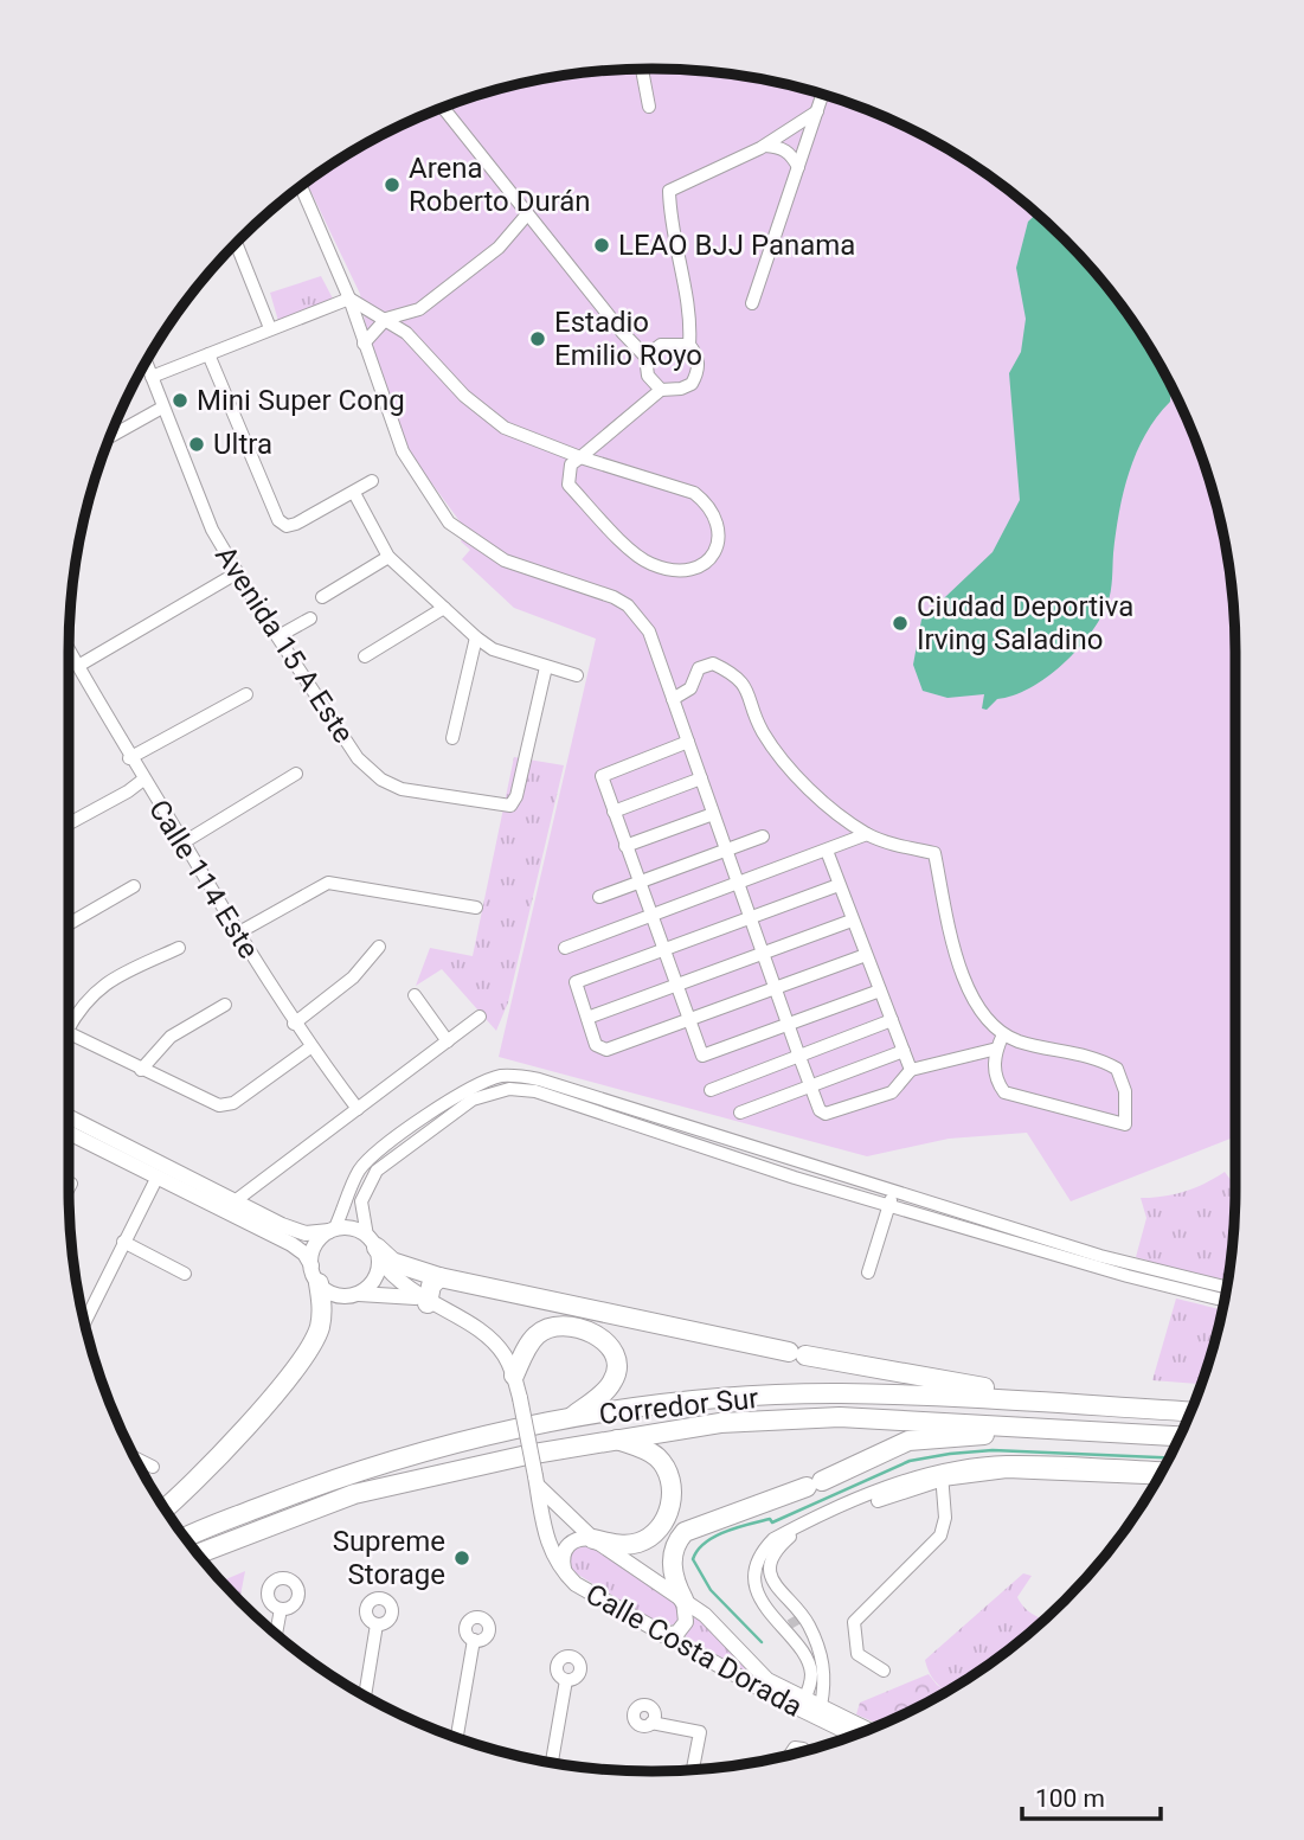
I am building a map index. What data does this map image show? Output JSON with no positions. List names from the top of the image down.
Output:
{
  "streets": {
    "highway": ["Corredor Sur"],
    "main road": ["Calle Costa Dorada"],
    "street": ["Avenida 15 A Este", "Calle 114 Este"]
  },
  "places": [
    "Arena Roberto Durán",
    "LEAO BJJ Panama",
    "Estadio Emilio Royo",
    "Mini Super Cong",
    "Ultra",
    "Ciudad Deportiva Irving Saladino",
    "Supreme Storage"
  ],
  "scale_bar": "100 m"
}
